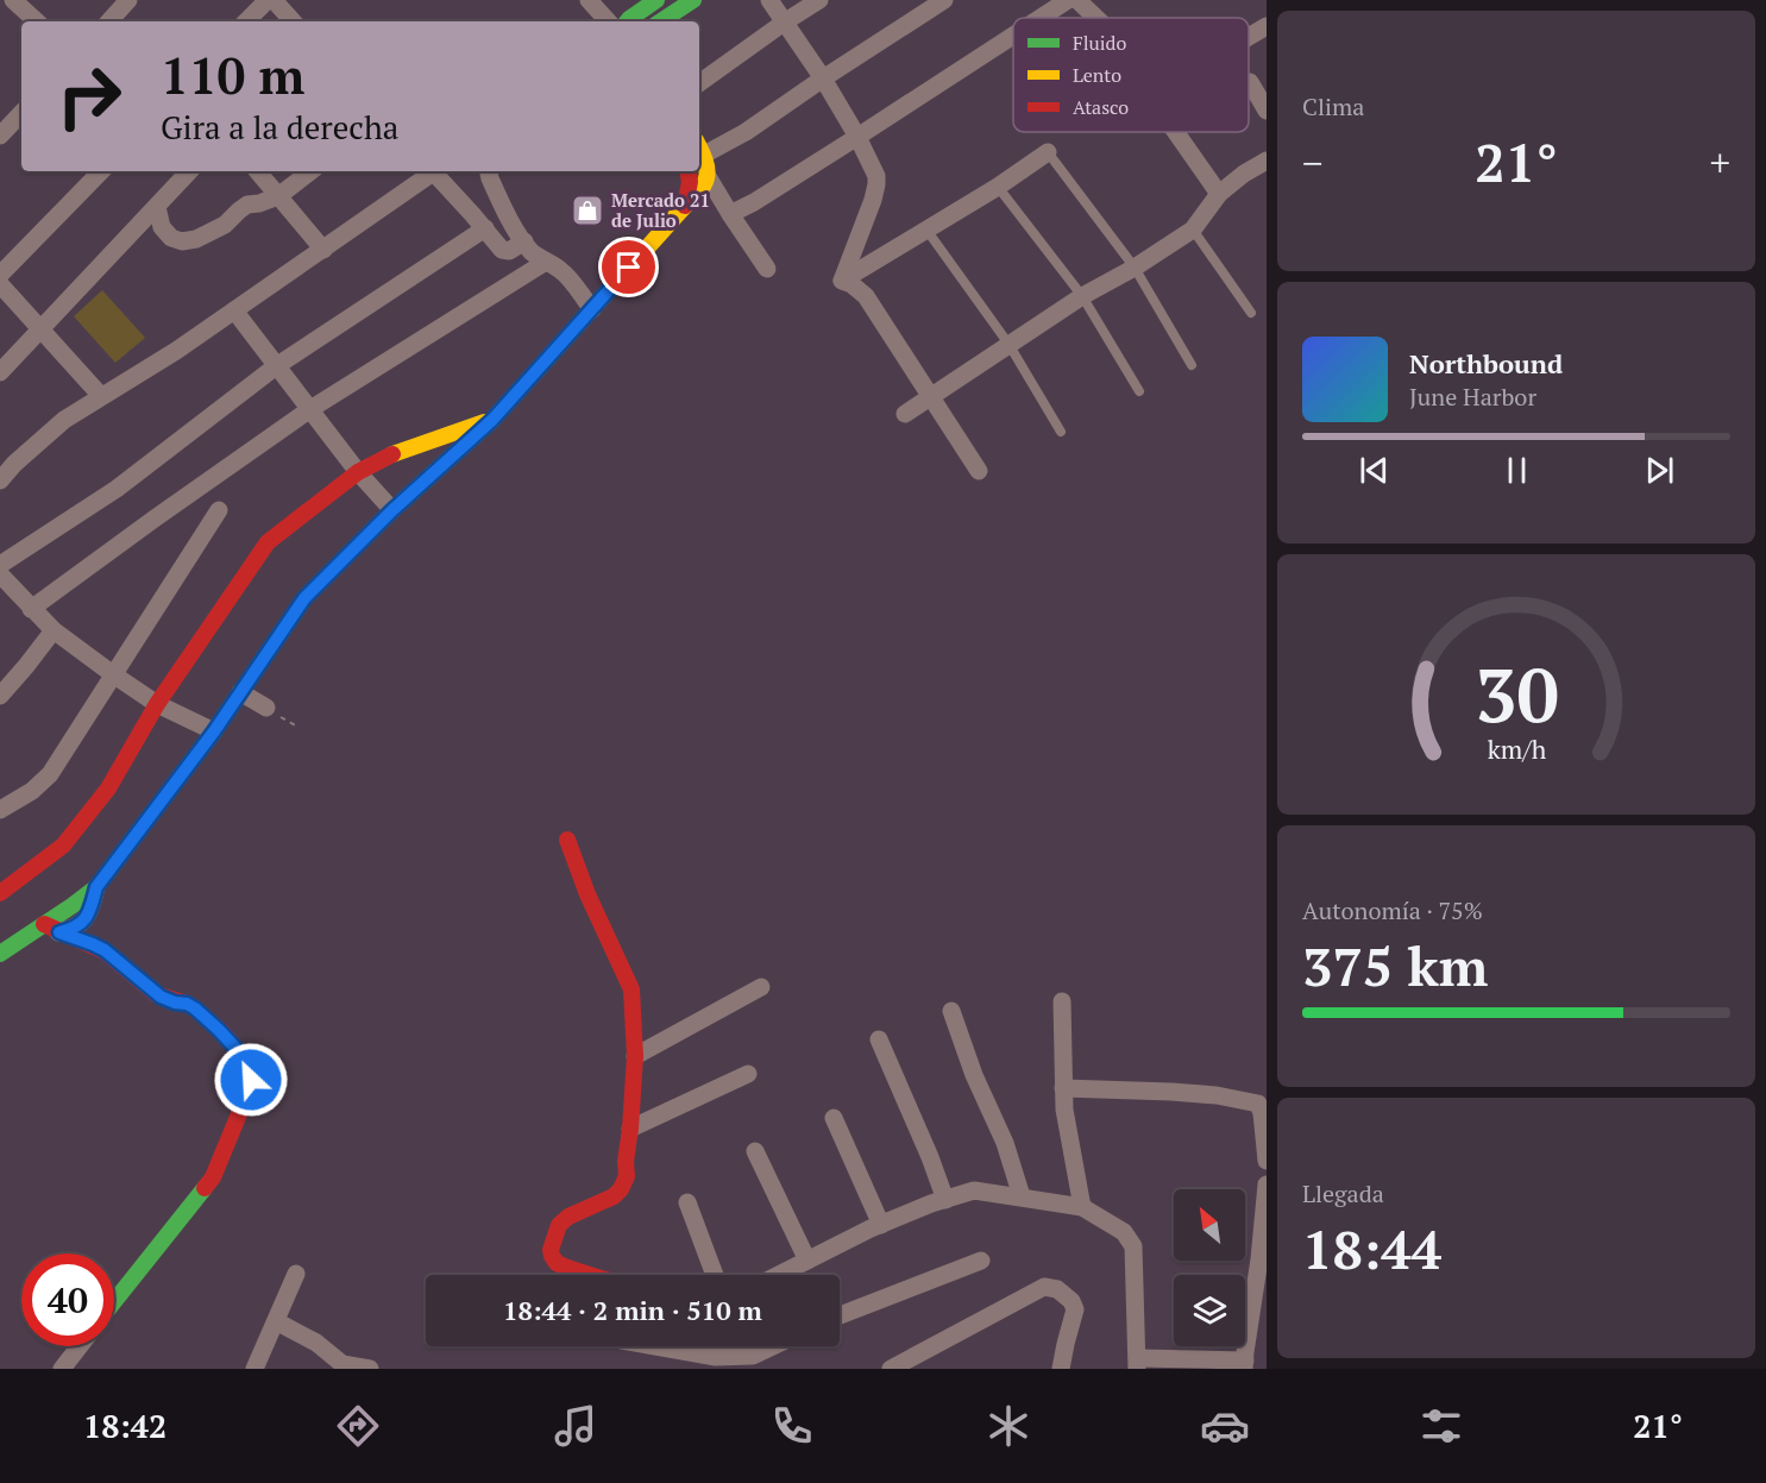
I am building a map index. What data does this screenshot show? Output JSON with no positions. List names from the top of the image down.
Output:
{
  "places": {
    "shop": ["Mercado 21 de Julio"]
  },
  "legend": ["Fluido", "Lento", "Atasco"],
  "north": "top left",
  "page": {
    "tile": [
      "Clima",
      ["Autonomía · 75%", "375 km"],
      ["Llegada", "18:44"]
    ],
    "turn": ["110 m", "Gira a la derecha"],
    "heat": ["−", "21°", "+"],
    "song": ["Northbound", "June Harbor"],
    "limit": "40",
    "trip": "18:44 · 2 min · 510 m",
    "tabs": ["18:42", "21°"],
    "gauge": ["30", "km/h"]
  }
}
